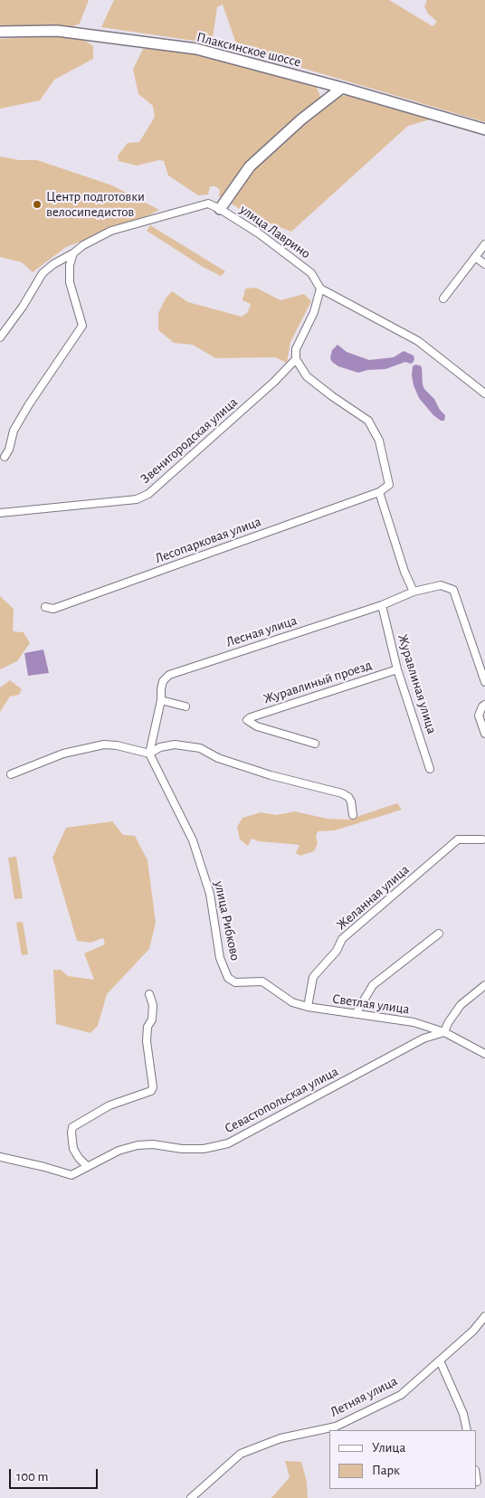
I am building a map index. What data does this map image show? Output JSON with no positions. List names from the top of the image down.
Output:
{
  "streets": {
    "main road": ["Плаксинское шоссе"],
    "street": [
      "улица Лаврино",
      "Звенигородская улица",
      "Лесопарковая улица",
      "Лесная улица",
      "Журавлиный проезд",
      "Журавлиная улица",
      "Желанная улица",
      "улица Рибково",
      "Светлая улица",
      "Севастопольская улица",
      "Летняя улица"
    ]
  },
  "crossings": [
    ["Лесная улица", "Журавлиная улица"],
    ["Лесная улица", "улица Рибково"],
    ["Журавлиный проезд", "Журавлиная улица"],
    ["Желанная улица", "Светлая улица"],
    ["улица Рибково", "Светлая улица"],
    ["Светлая улица", "Севастопольская улица"]
  ],
  "places": ["Центр подготовки велосипедистов"],
  "legend": ["Улица", "Парк"],
  "scale_bar": "100 m"
}
